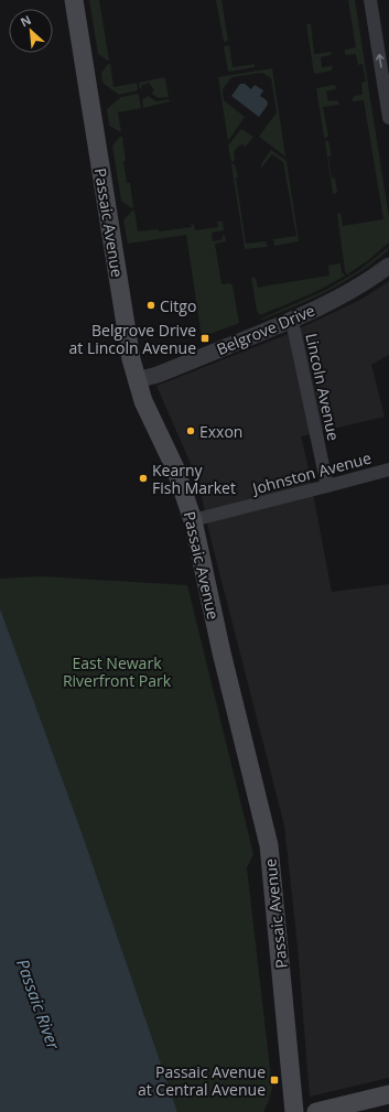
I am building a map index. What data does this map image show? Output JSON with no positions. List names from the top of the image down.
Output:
{
  "streets": {
    "main road": ["Passaic Avenue"],
    "street": ["Belgrove Drive", "Lincoln Avenue", "Johnston Avenue"]
  },
  "crossings": [
    ["Passaic Avenue", "Belgrove Drive"],
    ["Passaic Avenue", "Johnston Avenue"],
    ["Belgrove Drive", "Lincoln Avenue"],
    ["Lincoln Avenue", "Johnston Avenue"]
  ],
  "water": ["Passaic River"],
  "parks": ["East Newark Riverfront Park"],
  "places": {
    "other": ["Citgo", "Exxon", "Kearny Fish Market"],
    "transit": ["Belgrove Drive at Lincoln Avenue", "Passaic Avenue at Central Avenue"]
  },
  "north": "top left"
}
